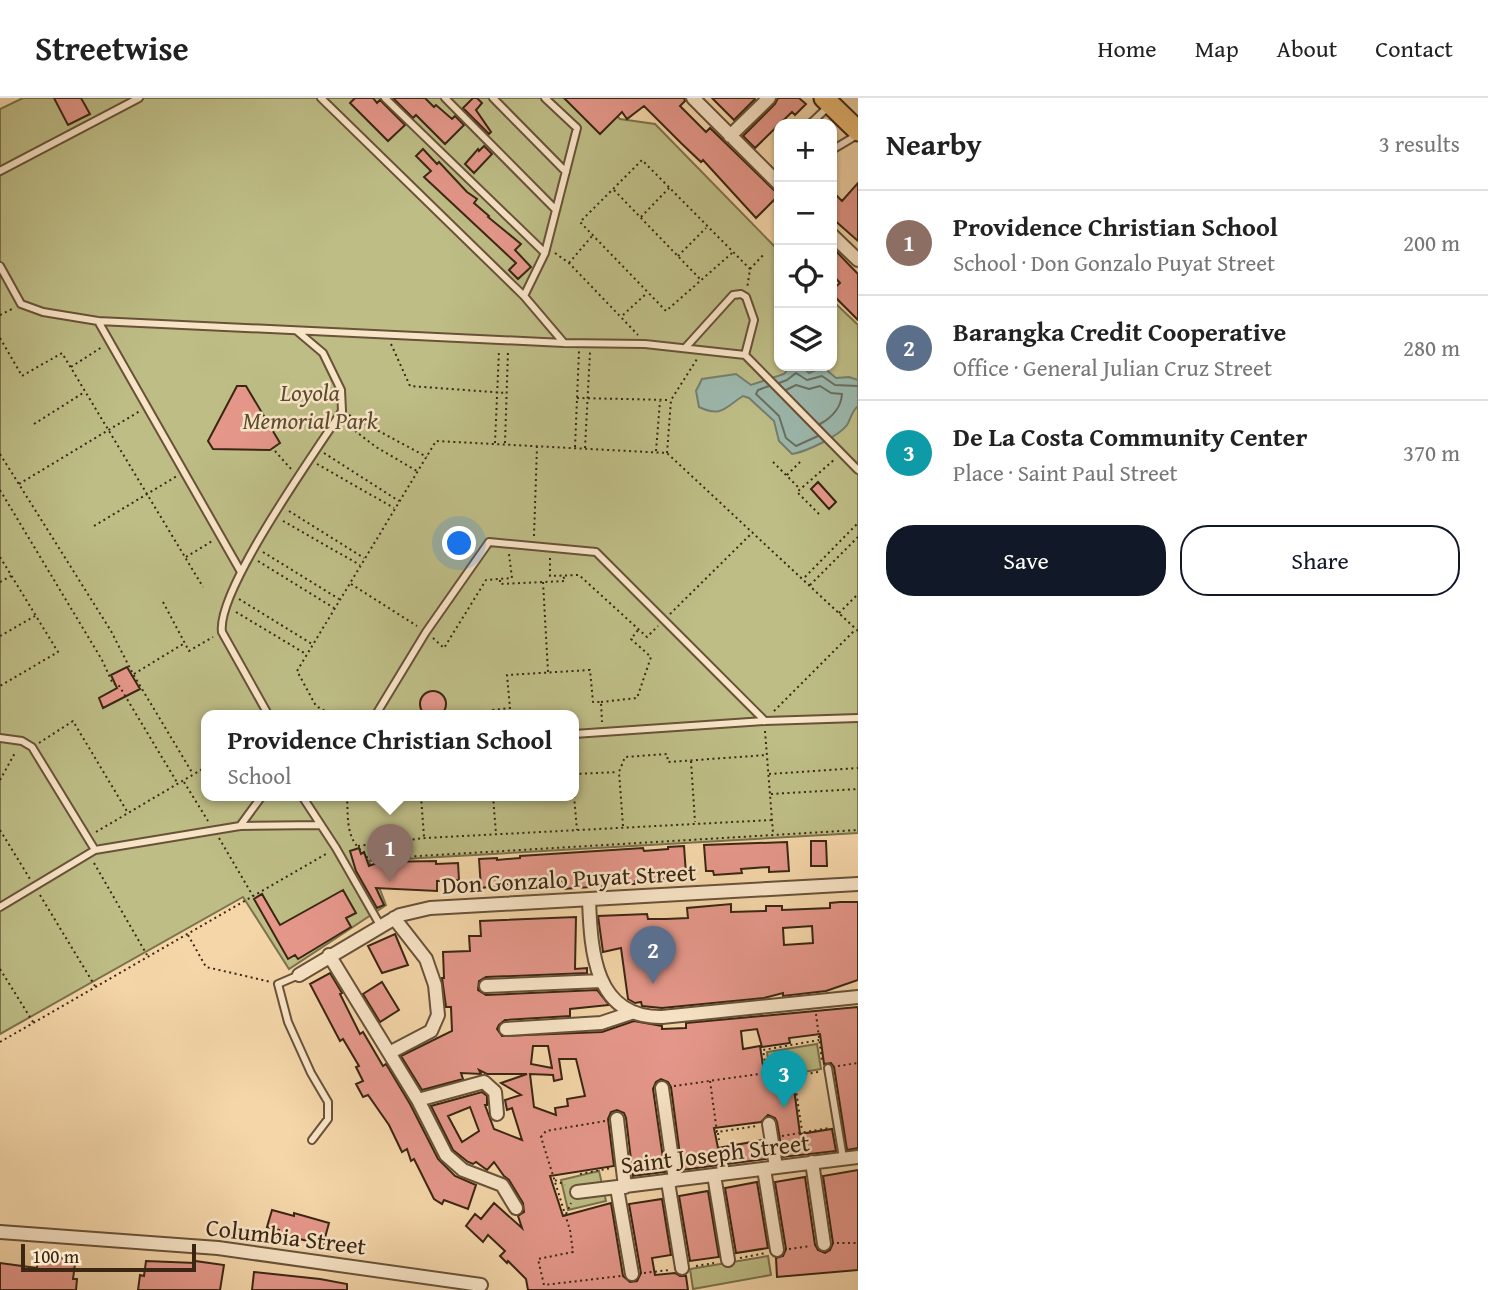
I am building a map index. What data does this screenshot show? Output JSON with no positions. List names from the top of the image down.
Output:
{
  "streets": {
    "street": ["Don Gonzalo Puyat Street", "Saint Joseph Street", "Columbia Street"]
  },
  "parks": ["Loyola Memorial Park"],
  "scale_bar": "100 m",
  "page": {
    "header": "Streetwise",
    "nav": [
      "Home",
      "Map",
      "About",
      "Contact"
    ],
    "heading": ["Nearby", "3 results"],
    "map_buttons": ["+", "−"],
    "list": [
      {
        "mark": "1",
        "name": "Providence Christian School",
        "note": "School · Don Gonzalo Puyat Street",
        "value": "200 m"
      },
      {
        "mark": "2",
        "name": "Barangka Credit Cooperative",
        "note": "Office · General Julian Cruz Street",
        "value": "280 m"
      },
      {
        "mark": "3",
        "name": "De La Costa Community Center",
        "note": "Place · Saint Paul Street",
        "value": "370 m"
      }
    ],
    "buttons": ["Save", "Share"],
    "popup": ["Providence Christian School", "School"],
    "pins": ["1", "2", "3"],
    "scale": "100 m"
  }
}
